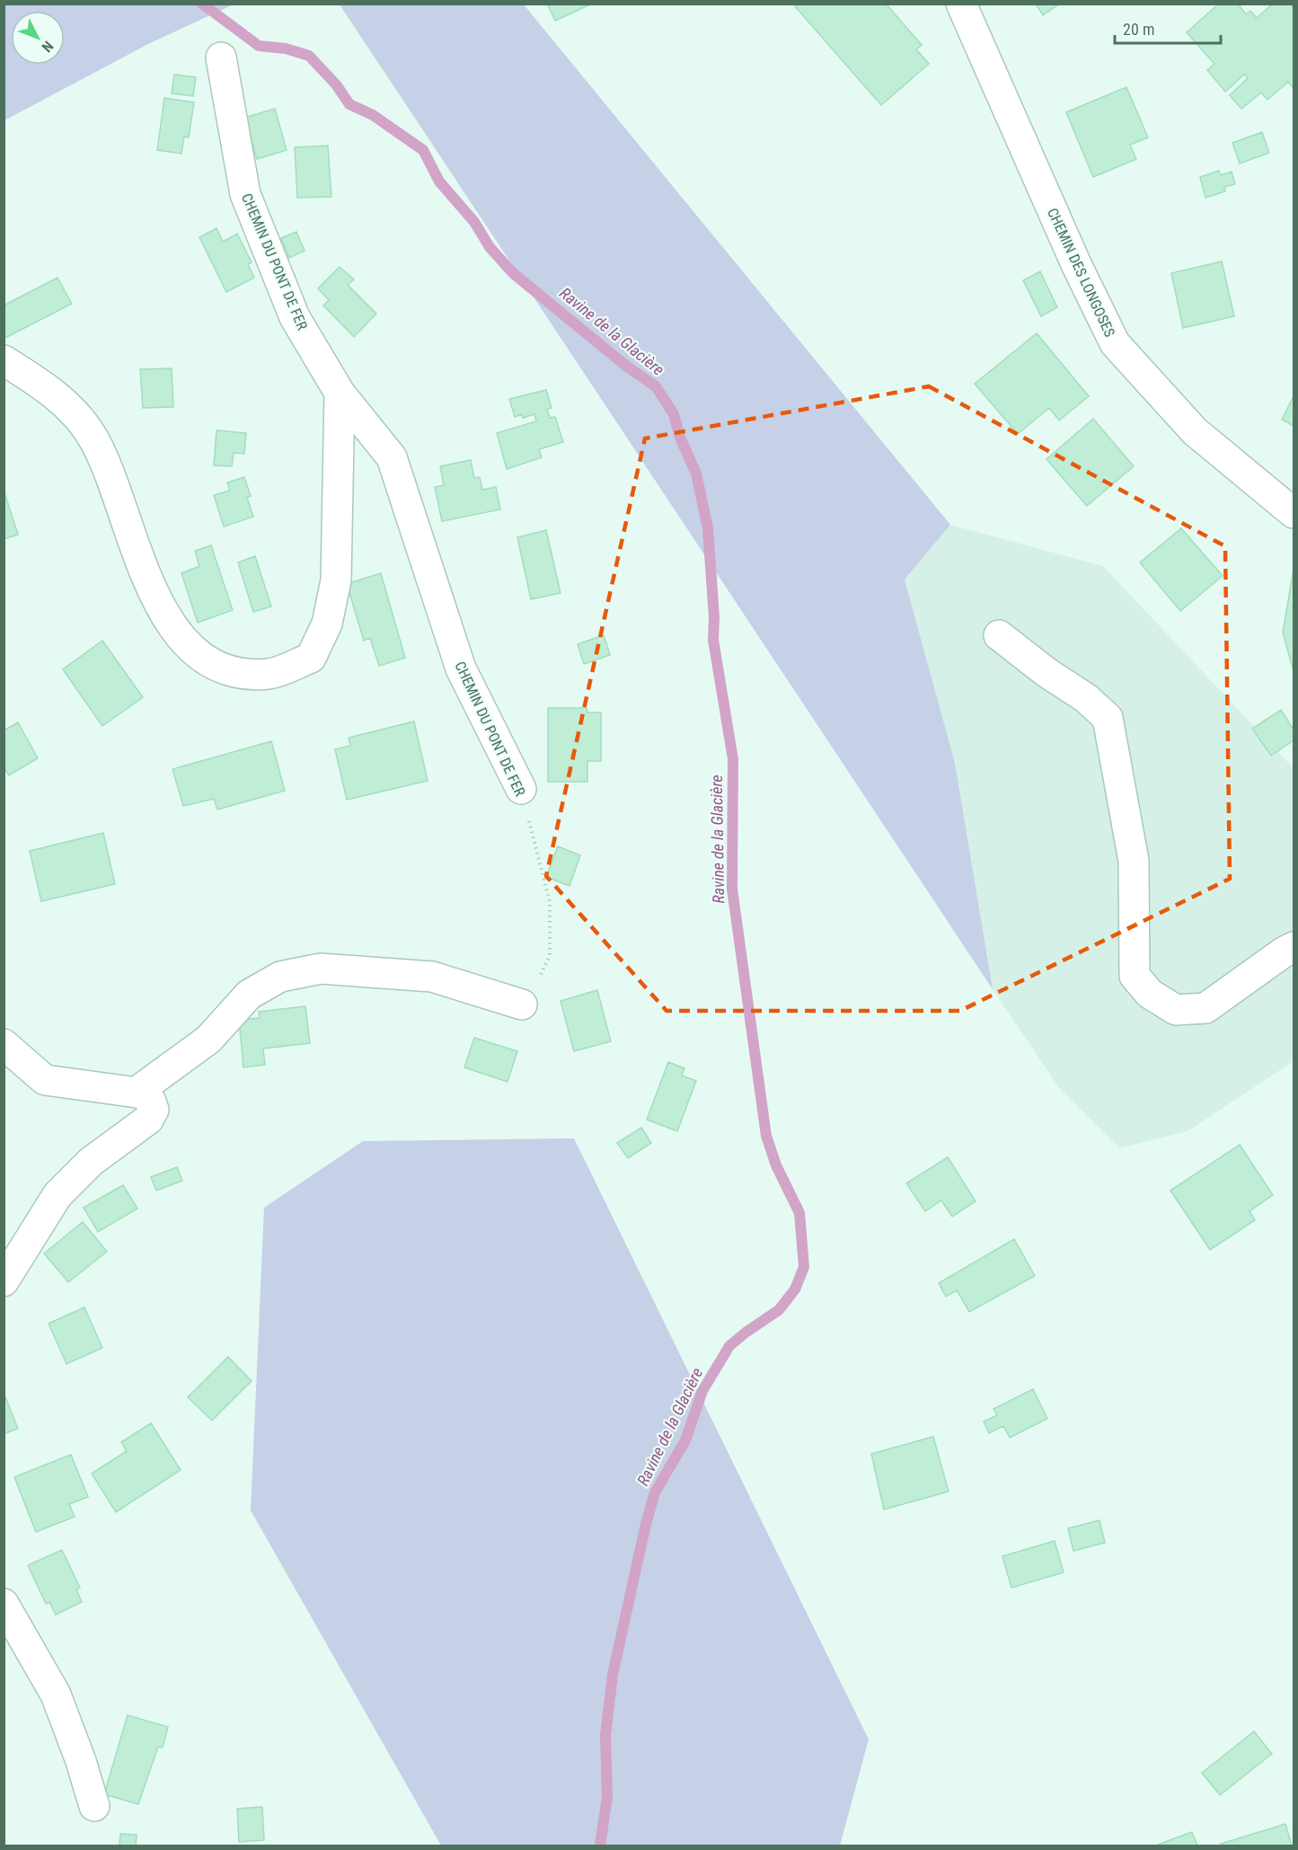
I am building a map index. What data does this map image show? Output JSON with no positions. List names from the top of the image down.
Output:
{
  "streets": {
    "street": ["CHEMIN DU PONT DE FER", "CHEMIN DES LONGOSES"]
  },
  "water": ["Ravine de la Glacière"],
  "scale_bar": "20 m",
  "north": "bottom right"
}
